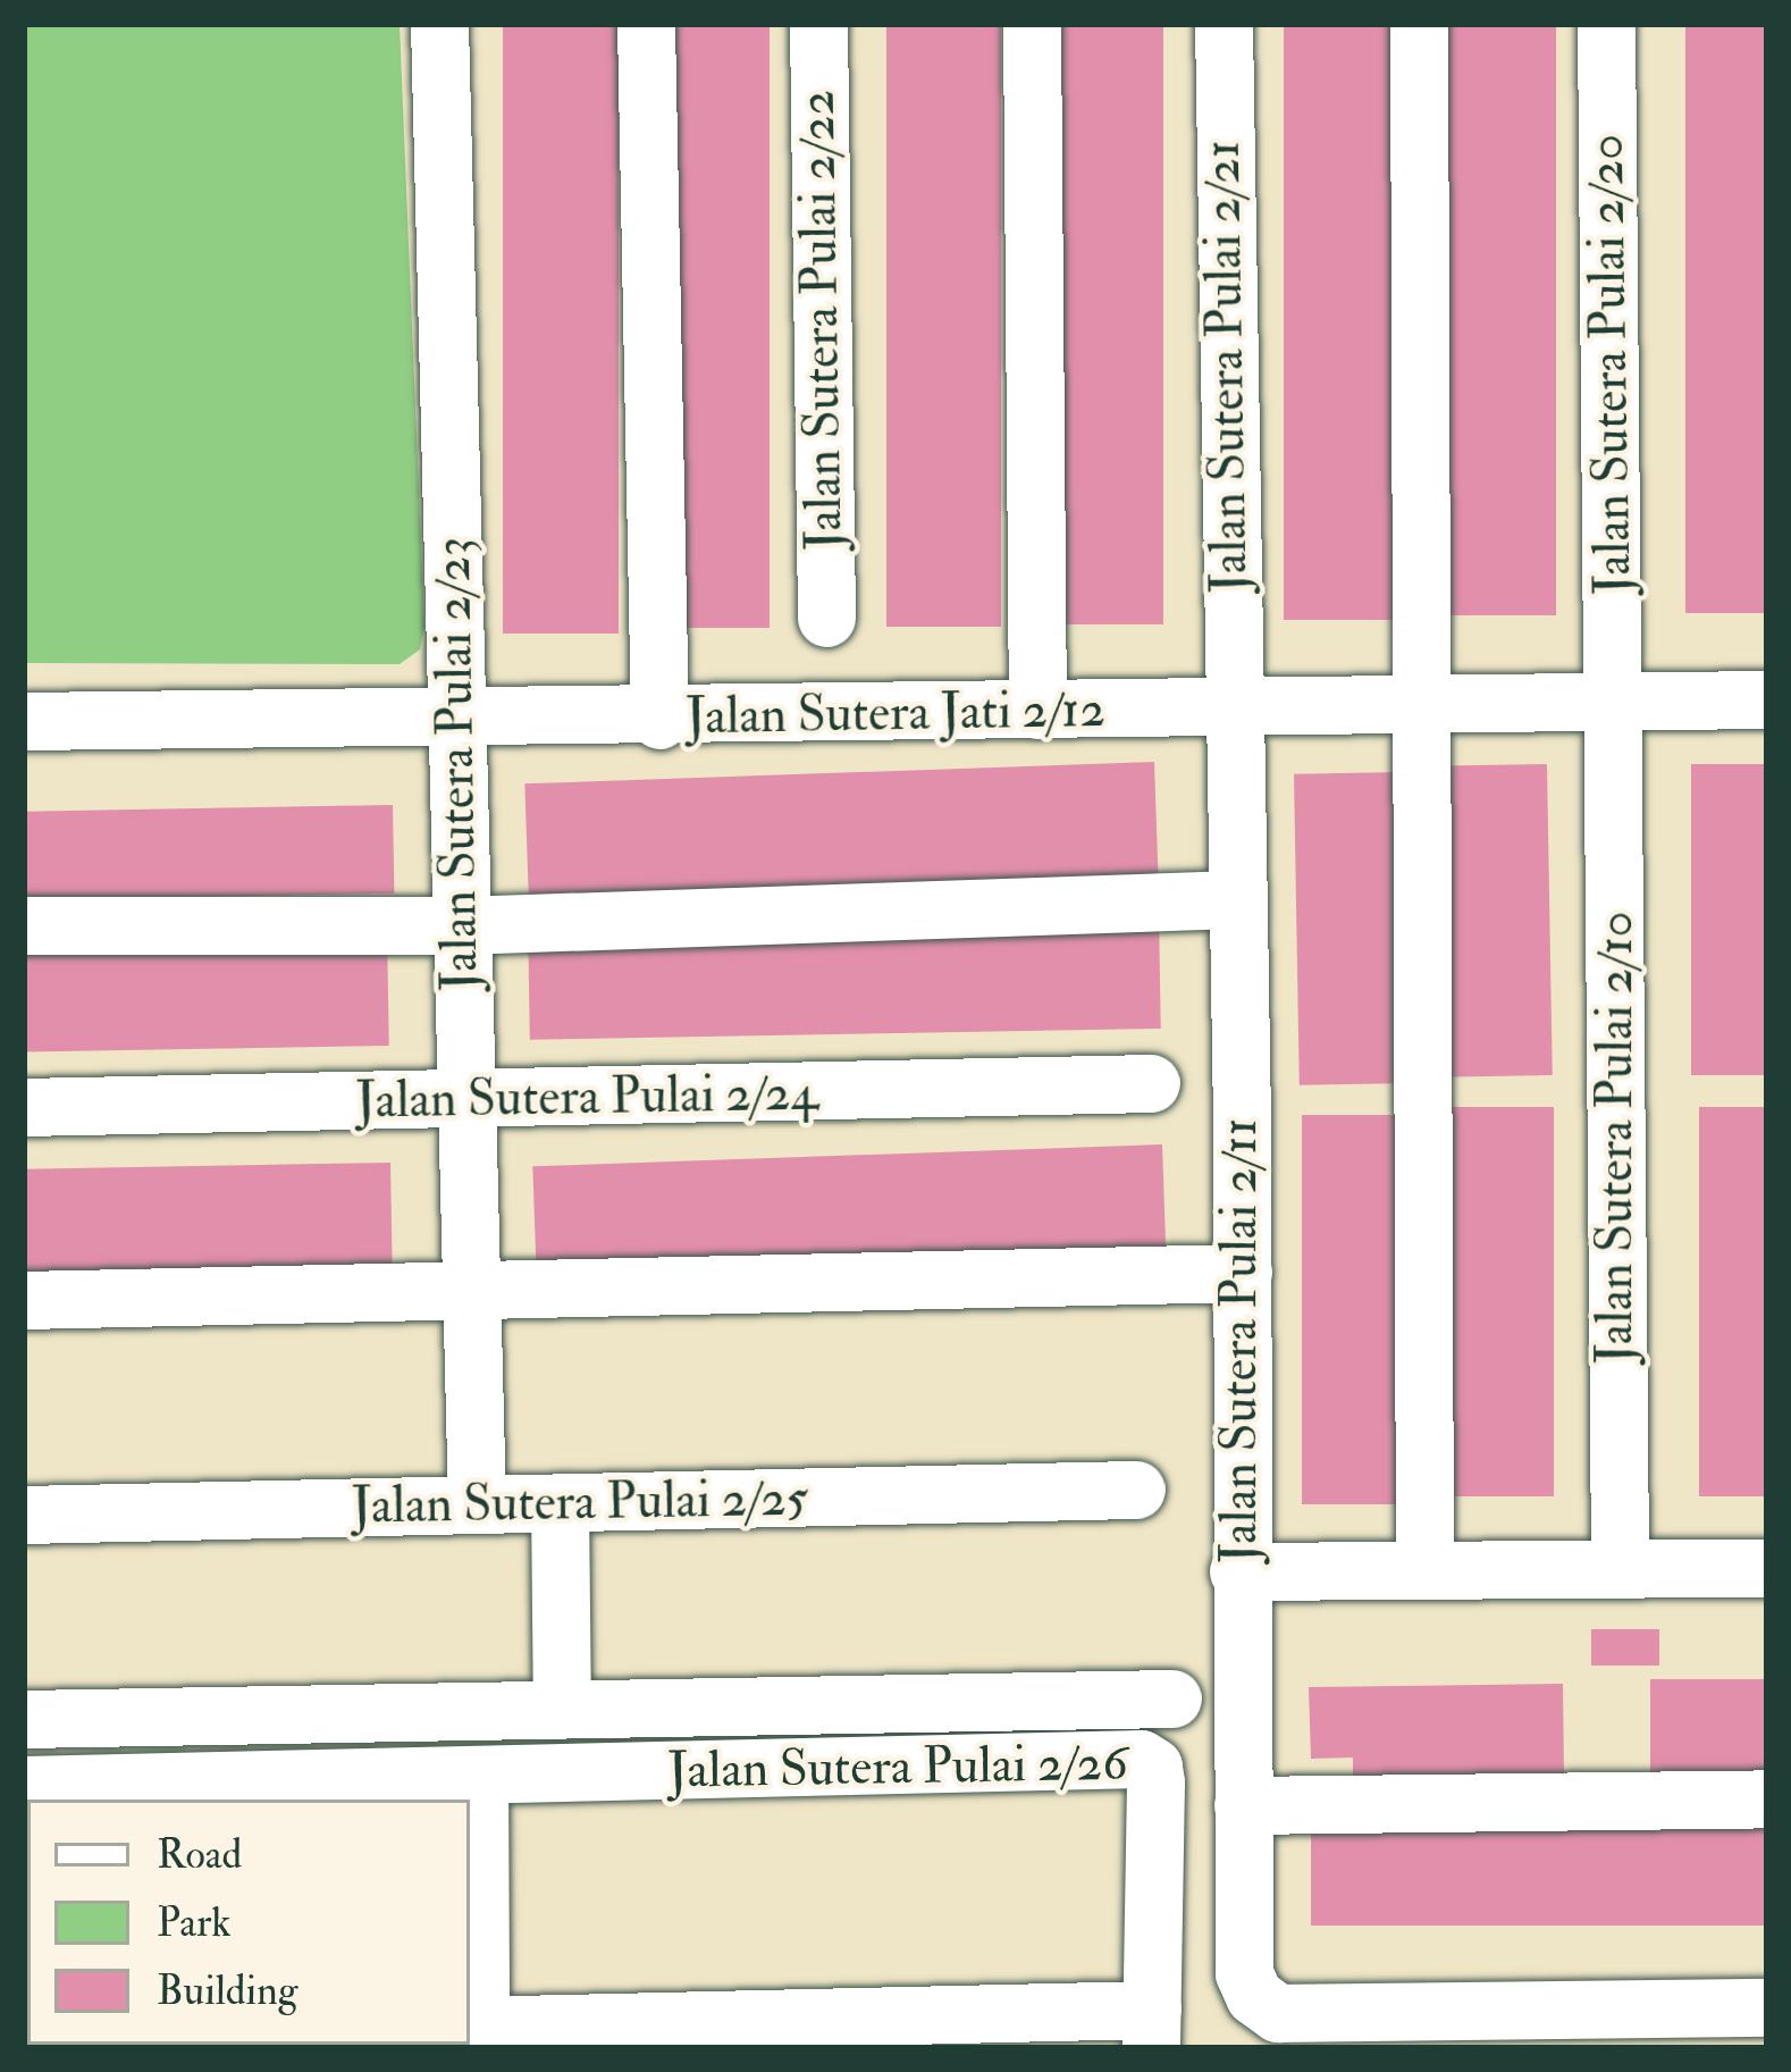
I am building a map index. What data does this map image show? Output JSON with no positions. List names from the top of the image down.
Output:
{
  "streets": {
    "street": [
      "Jalan Sutera Pulai 2/22",
      "Jalan Sutera Pulai 2/20",
      "Jalan Sutera Pulai 2/21",
      "Jalan Sutera Jati 2/12",
      "Jalan Sutera Pulai 2/23",
      "Jalan Sutera Pulai 2/24",
      "Jalan Sutera Pulai 2/10",
      "Jalan Sutera Pulai 2/11",
      "Jalan Sutera Pulai 2/25",
      "Jalan Sutera Pulai 2/26"
    ]
  },
  "crossings": [
    ["Jalan Sutera Pulai 2/20", "Jalan Sutera Jati 2/12"],
    ["Jalan Sutera Pulai 2/20", "Jalan Sutera Pulai 2/10"],
    ["Jalan Sutera Pulai 2/21", "Jalan Sutera Jati 2/12"],
    ["Jalan Sutera Pulai 2/21", "Jalan Sutera Pulai 2/11"],
    ["Jalan Sutera Jati 2/12", "Jalan Sutera Pulai 2/23"],
    ["Jalan Sutera Jati 2/12", "Jalan Sutera Pulai 2/10"],
    ["Jalan Sutera Jati 2/12", "Jalan Sutera Pulai 2/11"],
    ["Jalan Sutera Pulai 2/23", "Jalan Sutera Pulai 2/24"],
    ["Jalan Sutera Pulai 2/23", "Jalan Sutera Pulai 2/25"]
  ],
  "legend": ["Road", "Park", "Building"]
}
